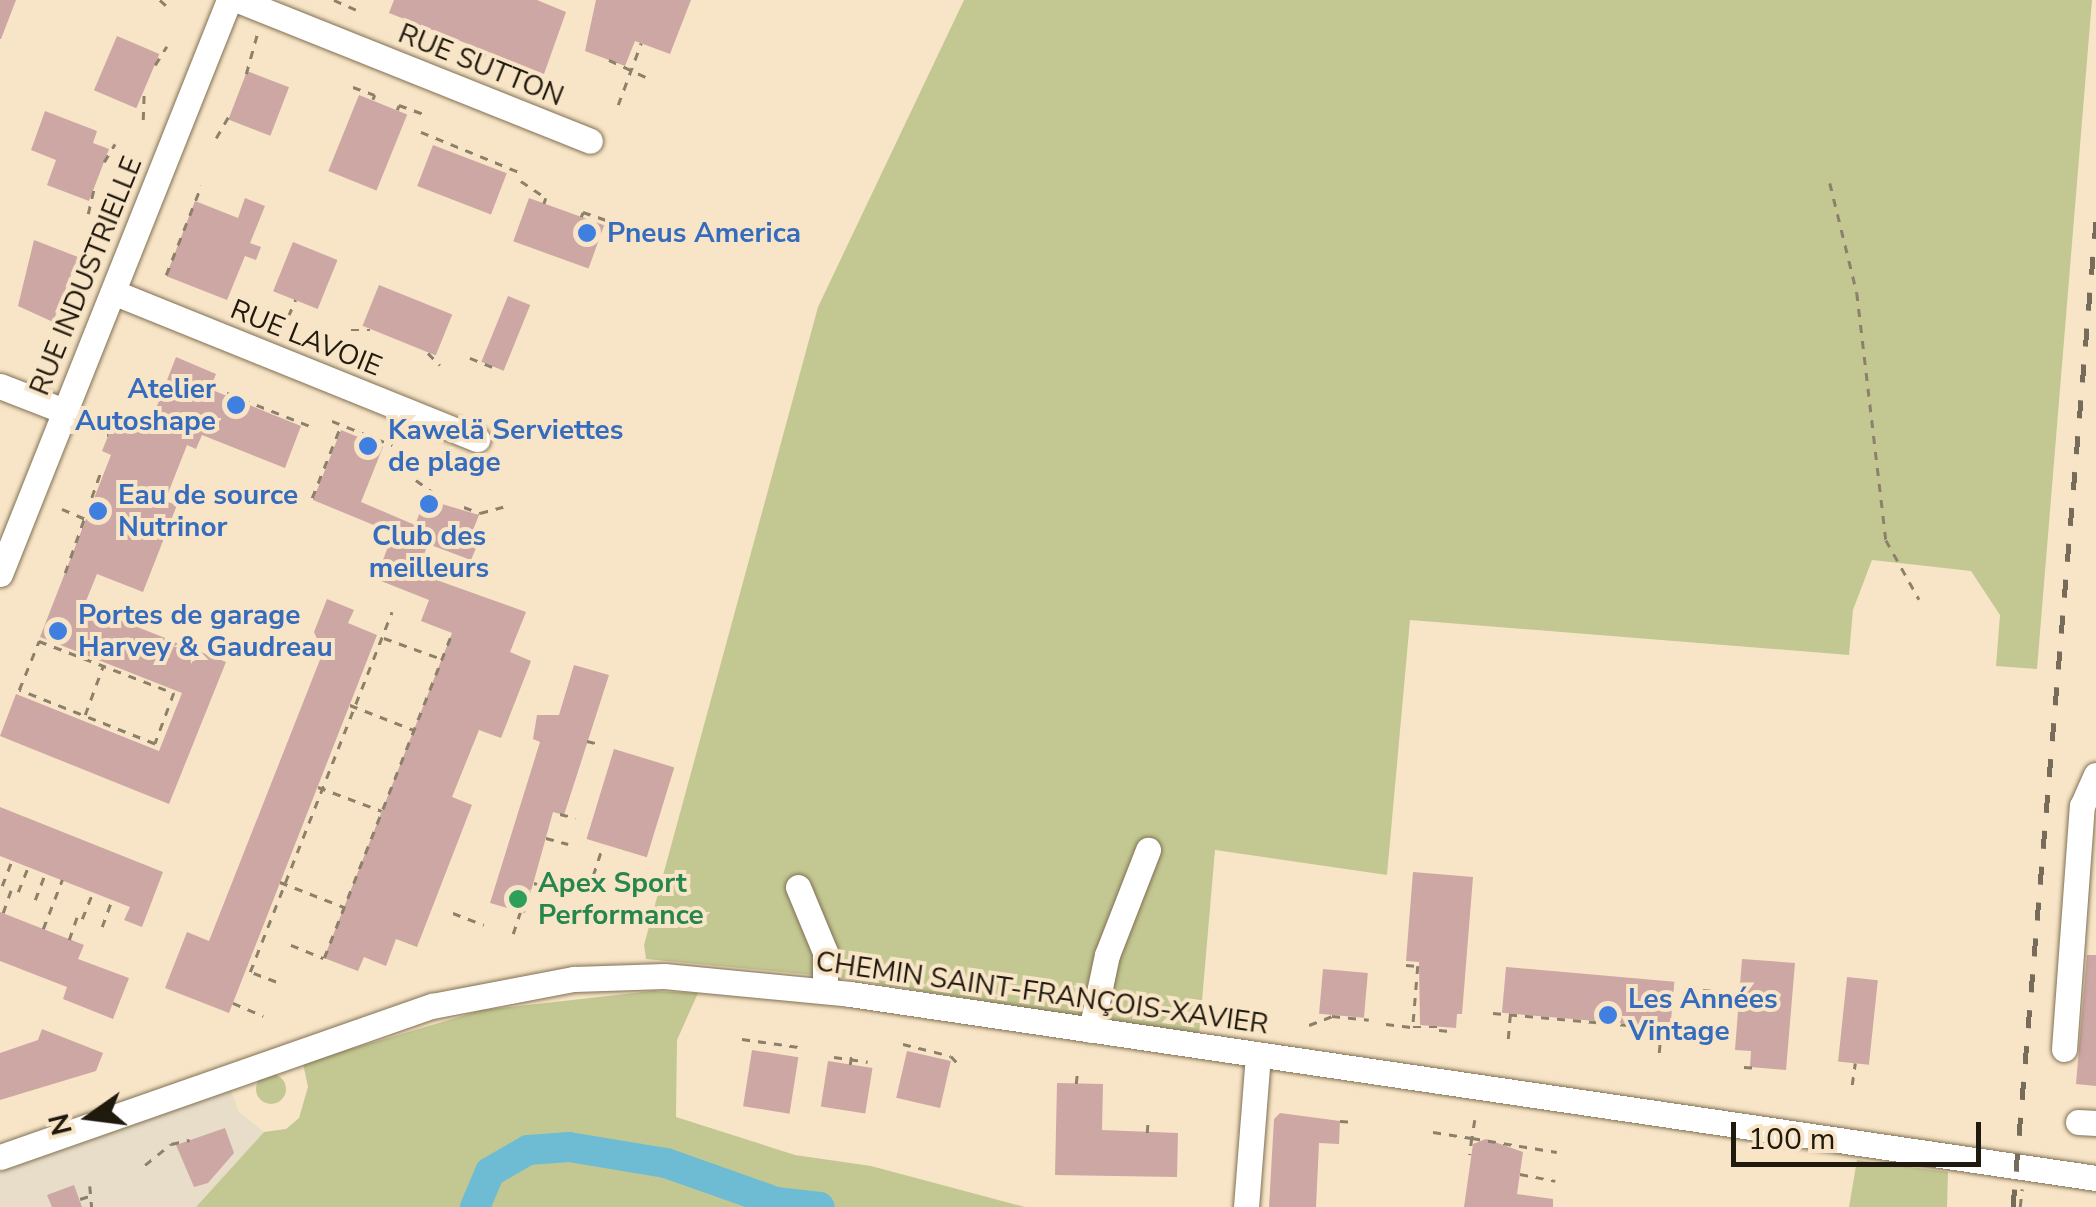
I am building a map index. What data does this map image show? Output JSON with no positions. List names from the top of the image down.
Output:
{
  "streets": {
    "street": [
      "RUE SUTTON",
      "RUE INDUSTRIELLE",
      "RUE LAVOIE",
      "CHEMIN SAINT-FRANÇOIS-XAVIER"
    ]
  },
  "crossings": [
    ["RUE INDUSTRIELLE", "RUE LAVOIE"]
  ],
  "places": [
    "Pneus America",
    "Atelier Autoshape",
    "Kawelä Serviettes de plage",
    "Club des meilleurs",
    "Eau de source Nutrinor",
    "Portes de garage Harvey & Gaudreau",
    "Apex Sport Performance",
    "Les Années Vintage"
  ],
  "scale_bar": "100 m",
  "north": "left"
}
